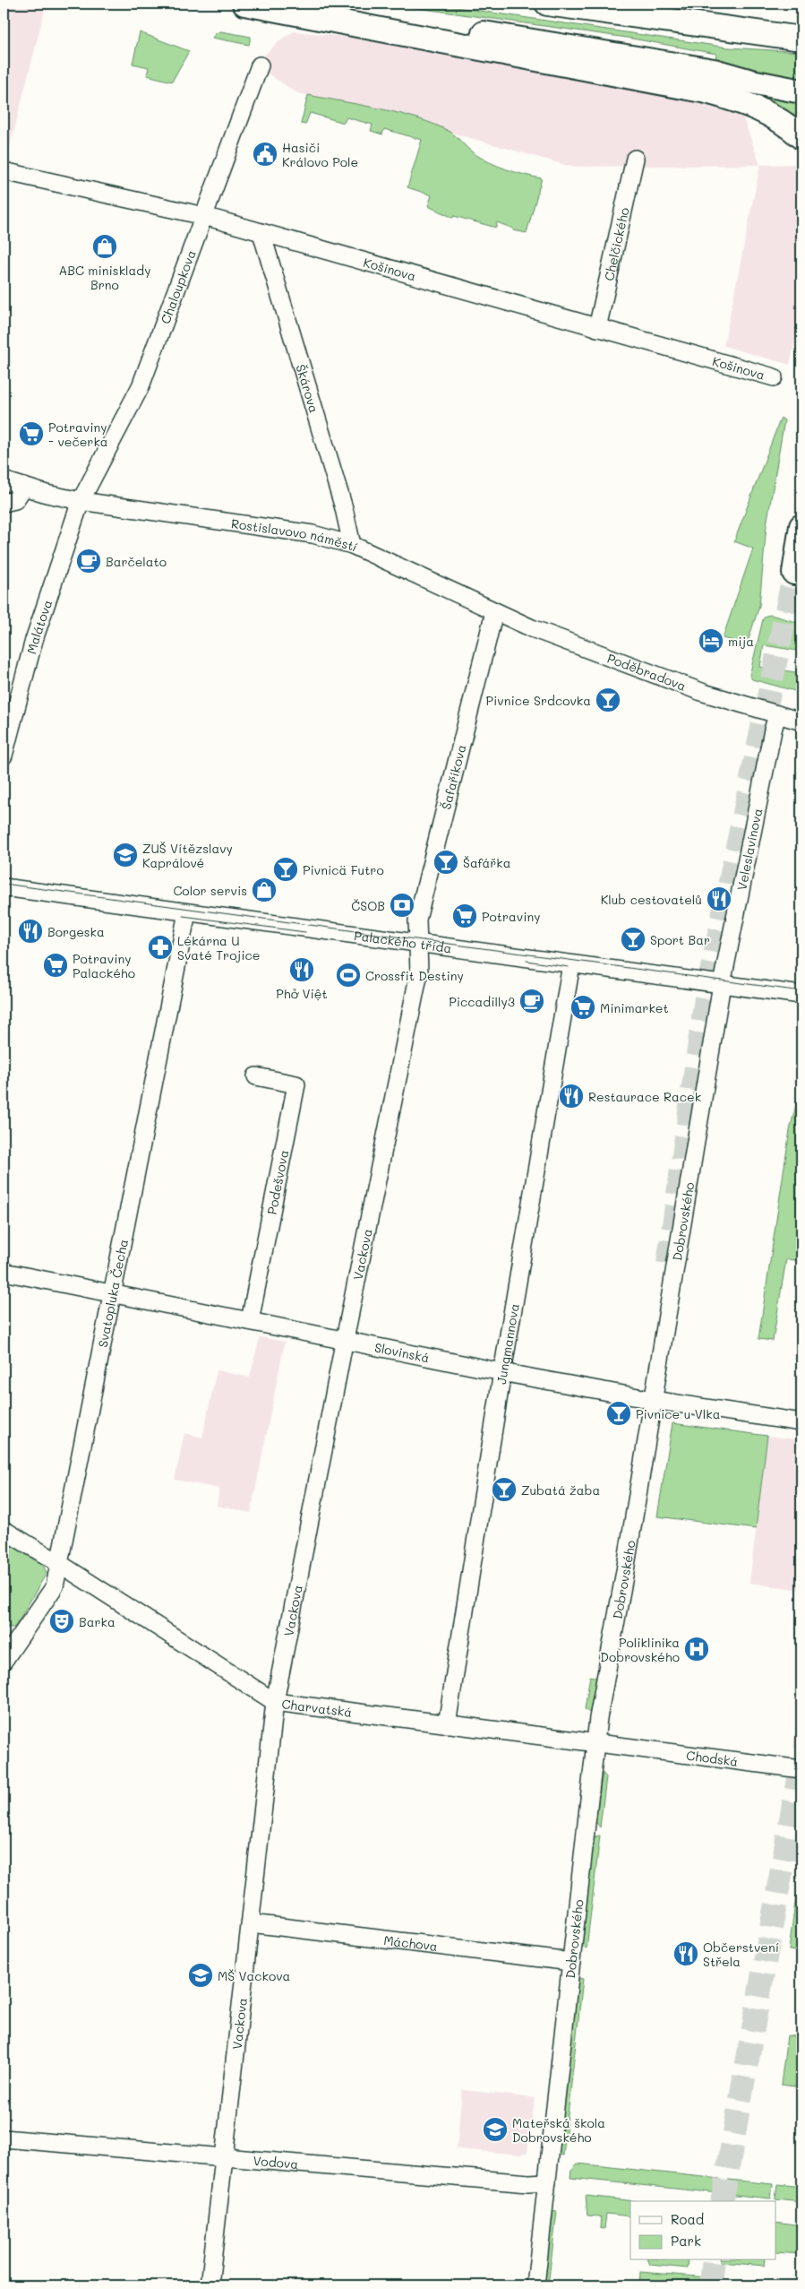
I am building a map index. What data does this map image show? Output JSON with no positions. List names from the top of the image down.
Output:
{
  "streets": {
    "street": [
      "Chelčického",
      "Košinova",
      "Chaloupkova",
      "Škárova",
      "Rostislavovo náměstí",
      "Malátova",
      "Poděbradova",
      "Šafaříkova",
      "Veleslavínova",
      "Palackého třída",
      "Podešvova",
      "Dobrovského",
      "Vackova",
      "Svatopluka Čecha",
      "Jungmannova",
      "Slovinská",
      "Charvatská",
      "Chodská",
      "Máchova",
      "Vodova"
    ]
  },
  "crossings": [
    ["Chelčického", "Košinova"],
    ["Košinova", "Chaloupkova"],
    ["Košinova", "Škárova"],
    ["Chaloupkova", "Rostislavovo náměstí"],
    ["Chaloupkova", "Malátova"],
    ["Škárova", "Rostislavovo náměstí"],
    ["Rostislavovo náměstí", "Malátova"],
    ["Rostislavovo náměstí", "Poděbradova"],
    ["Rostislavovo náměstí", "Šafaříkova"],
    ["Poděbradova", "Šafaříkova"],
    ["Poděbradova", "Veleslavínova"],
    ["Šafaříkova", "Palackého třída"],
    ["Šafaříkova", "Vackova"],
    ["Veleslavínova", "Palackého třída"],
    ["Veleslavínova", "Dobrovského"],
    ["Palackého třída", "Dobrovského"],
    ["Palackého třída", "Vackova"],
    ["Palackého třída", "Svatopluka Čecha"],
    ["Palackého třída", "Jungmannova"],
    ["Podešvova", "Slovinská"],
    ["Dobrovského", "Slovinská"],
    ["Dobrovského", "Charvatská"],
    ["Dobrovského", "Máchova"],
    ["Dobrovského", "Vodova"],
    ["Vackova", "Slovinská"],
    ["Vackova", "Charvatská"],
    ["Vackova", "Máchova"],
    ["Vackova", "Vodova"],
    ["Svatopluka Čecha", "Slovinská"],
    ["Svatopluka Čecha", "Charvatská"],
    ["Jungmannova", "Slovinská"],
    ["Jungmannova", "Charvatská"],
    ["Charvatská", "Chodská"]
  ],
  "places": {
    "public building": ["Hasiči Královo Pole"],
    "shop": ["ABC minisklady Brno", "Color servis"],
    "supermarket": [
      "Potraviny - večerka",
      "Potraviny",
      "Potraviny Palackého",
      "Minimarket"
    ],
    "cafe": ["Barčelato", "Piccadilly3"],
    "hotel": ["mija"],
    "bar": [
      "Pivnice Srdcovka",
      "Šafářka",
      "Pivnicä Futro",
      "Sport Bar",
      "Pivnice u Vlka",
      "Zubatá žaba"
    ],
    "school or university": ["ZUŠ Vítězslavy Kaprálové", "MŠ Vackova", "Mateřská škola Dobrovského"],
    "restaurant": [
      "Klub cestovatelů",
      "Borgeska",
      "Phở Việt",
      "Restaurace Racek",
      "Občerstvení Střela"
    ],
    "bank": ["ČSOB"],
    "pharmacy": ["Lékárna U Svaté Trojice"],
    "sports": ["Crossfit Destiny"],
    "theatre": ["Barka"],
    "hospital": ["Poliklinika Dobrovského"]
  },
  "legend": ["Road", "Park"]
}
